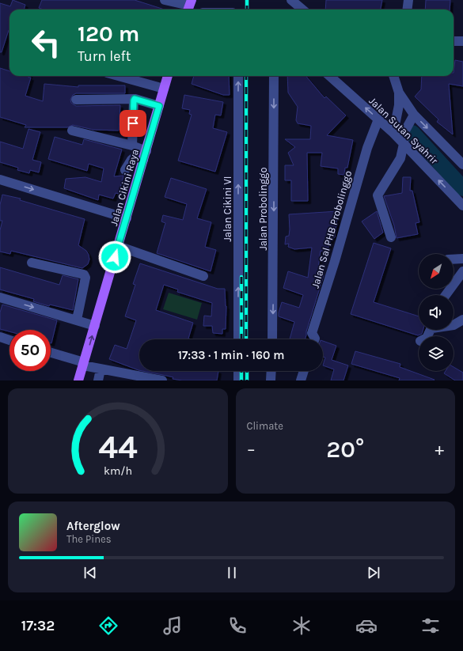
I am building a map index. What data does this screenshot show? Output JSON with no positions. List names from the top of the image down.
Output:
{
  "streets": {
    "main road": ["Jalan Cikini Raya"],
    "street": [
      "Jalan Sutan Syahrir",
      "Jalan Cikini VI",
      "Jalan Probolinggo",
      "Jalan Sal PHB Probolinggo"
    ]
  },
  "crossings": [
    ["Jalan Sutan Syahrir", "Jalan Sal PHB Probolinggo"]
  ],
  "one_way": ["Jalan Cikini VI", "Jalan Probolinggo"],
  "north": "bottom left",
  "page": {
    "turn": ["120 m", "Turn left"],
    "limit": "50",
    "trip": "17:33 · 1 min · 160 m",
    "tile": "Climate",
    "heat": ["−", "20°", "+"],
    "song": ["Afterglow", "The Pines"],
    "tabs": "17:32",
    "gauge": ["44", "km/h"]
  }
}
